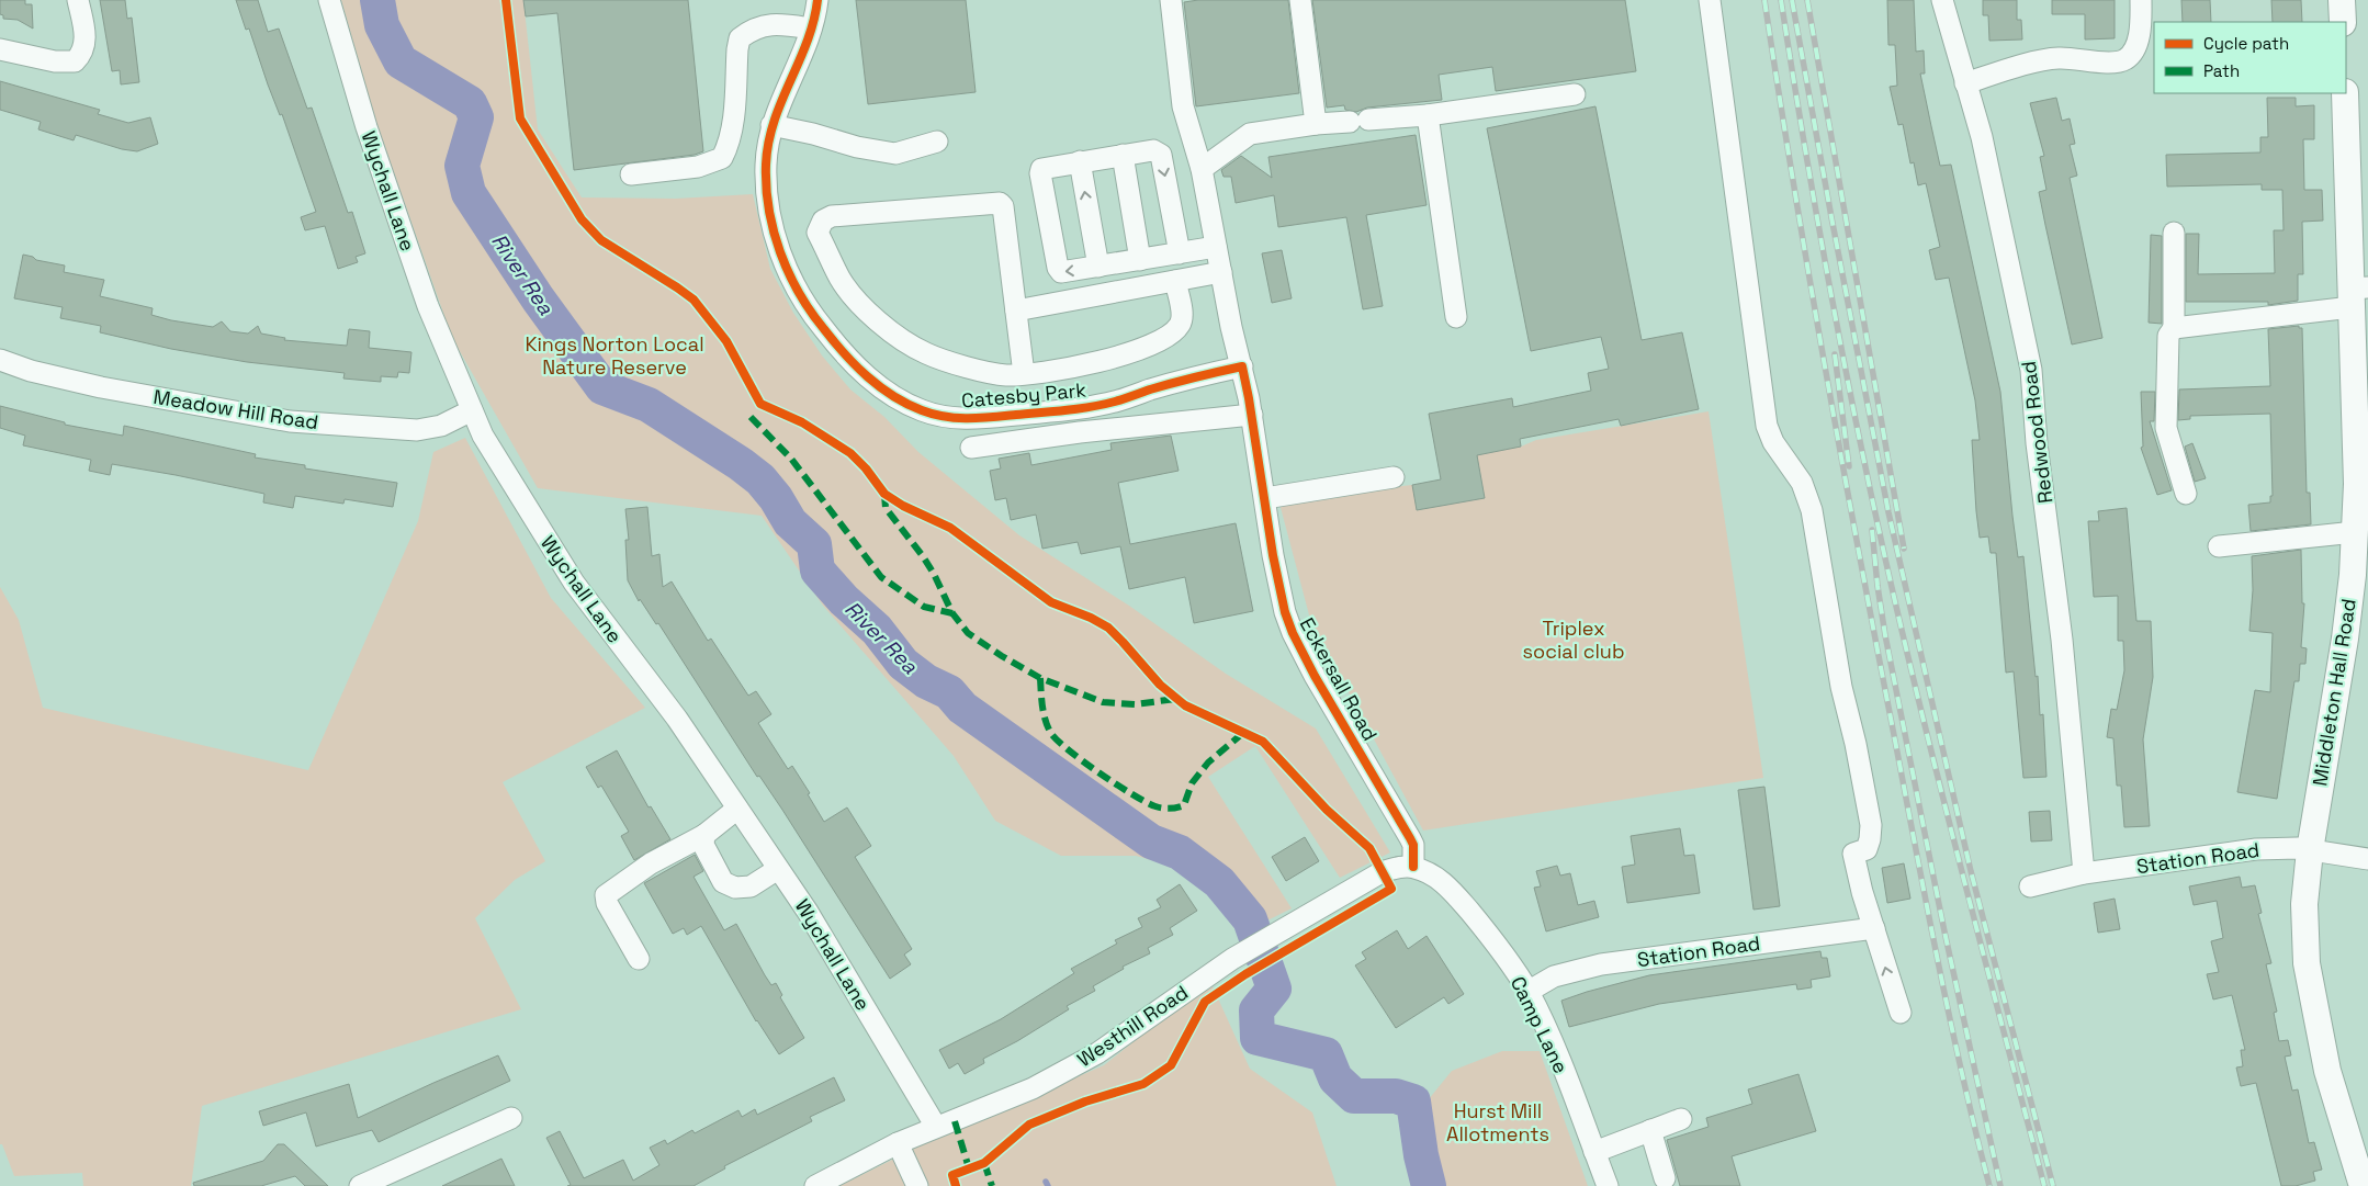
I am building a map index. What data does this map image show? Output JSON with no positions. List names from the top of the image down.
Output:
{
  "streets": {
    "main road": ["Middleton Hall Road"],
    "street": [
      "Wychall Lane",
      "Catesby Park",
      "Meadow Hill Road",
      "Redwood Road",
      "Eckersall Road",
      "Station Road",
      "Camp Lane",
      "Westhill Road"
    ]
  },
  "crossings": [
    ["Wychall Lane", "Meadow Hill Road"],
    ["Wychall Lane", "Westhill Road"],
    ["Catesby Park", "Eckersall Road"],
    ["Redwood Road", "Station Road"],
    ["Eckersall Road", "Camp Lane"],
    ["Eckersall Road", "Westhill Road"],
    ["Middleton Hall Road", "Station Road"],
    ["Station Road", "Camp Lane"],
    ["Camp Lane", "Westhill Road"]
  ],
  "water": ["River Rea"],
  "parks": ["Kings Norton Local Nature Reserve", "Triplex social club", "Hurst Mill Allotments"],
  "legend": ["Cycle path", "Path"]
}
